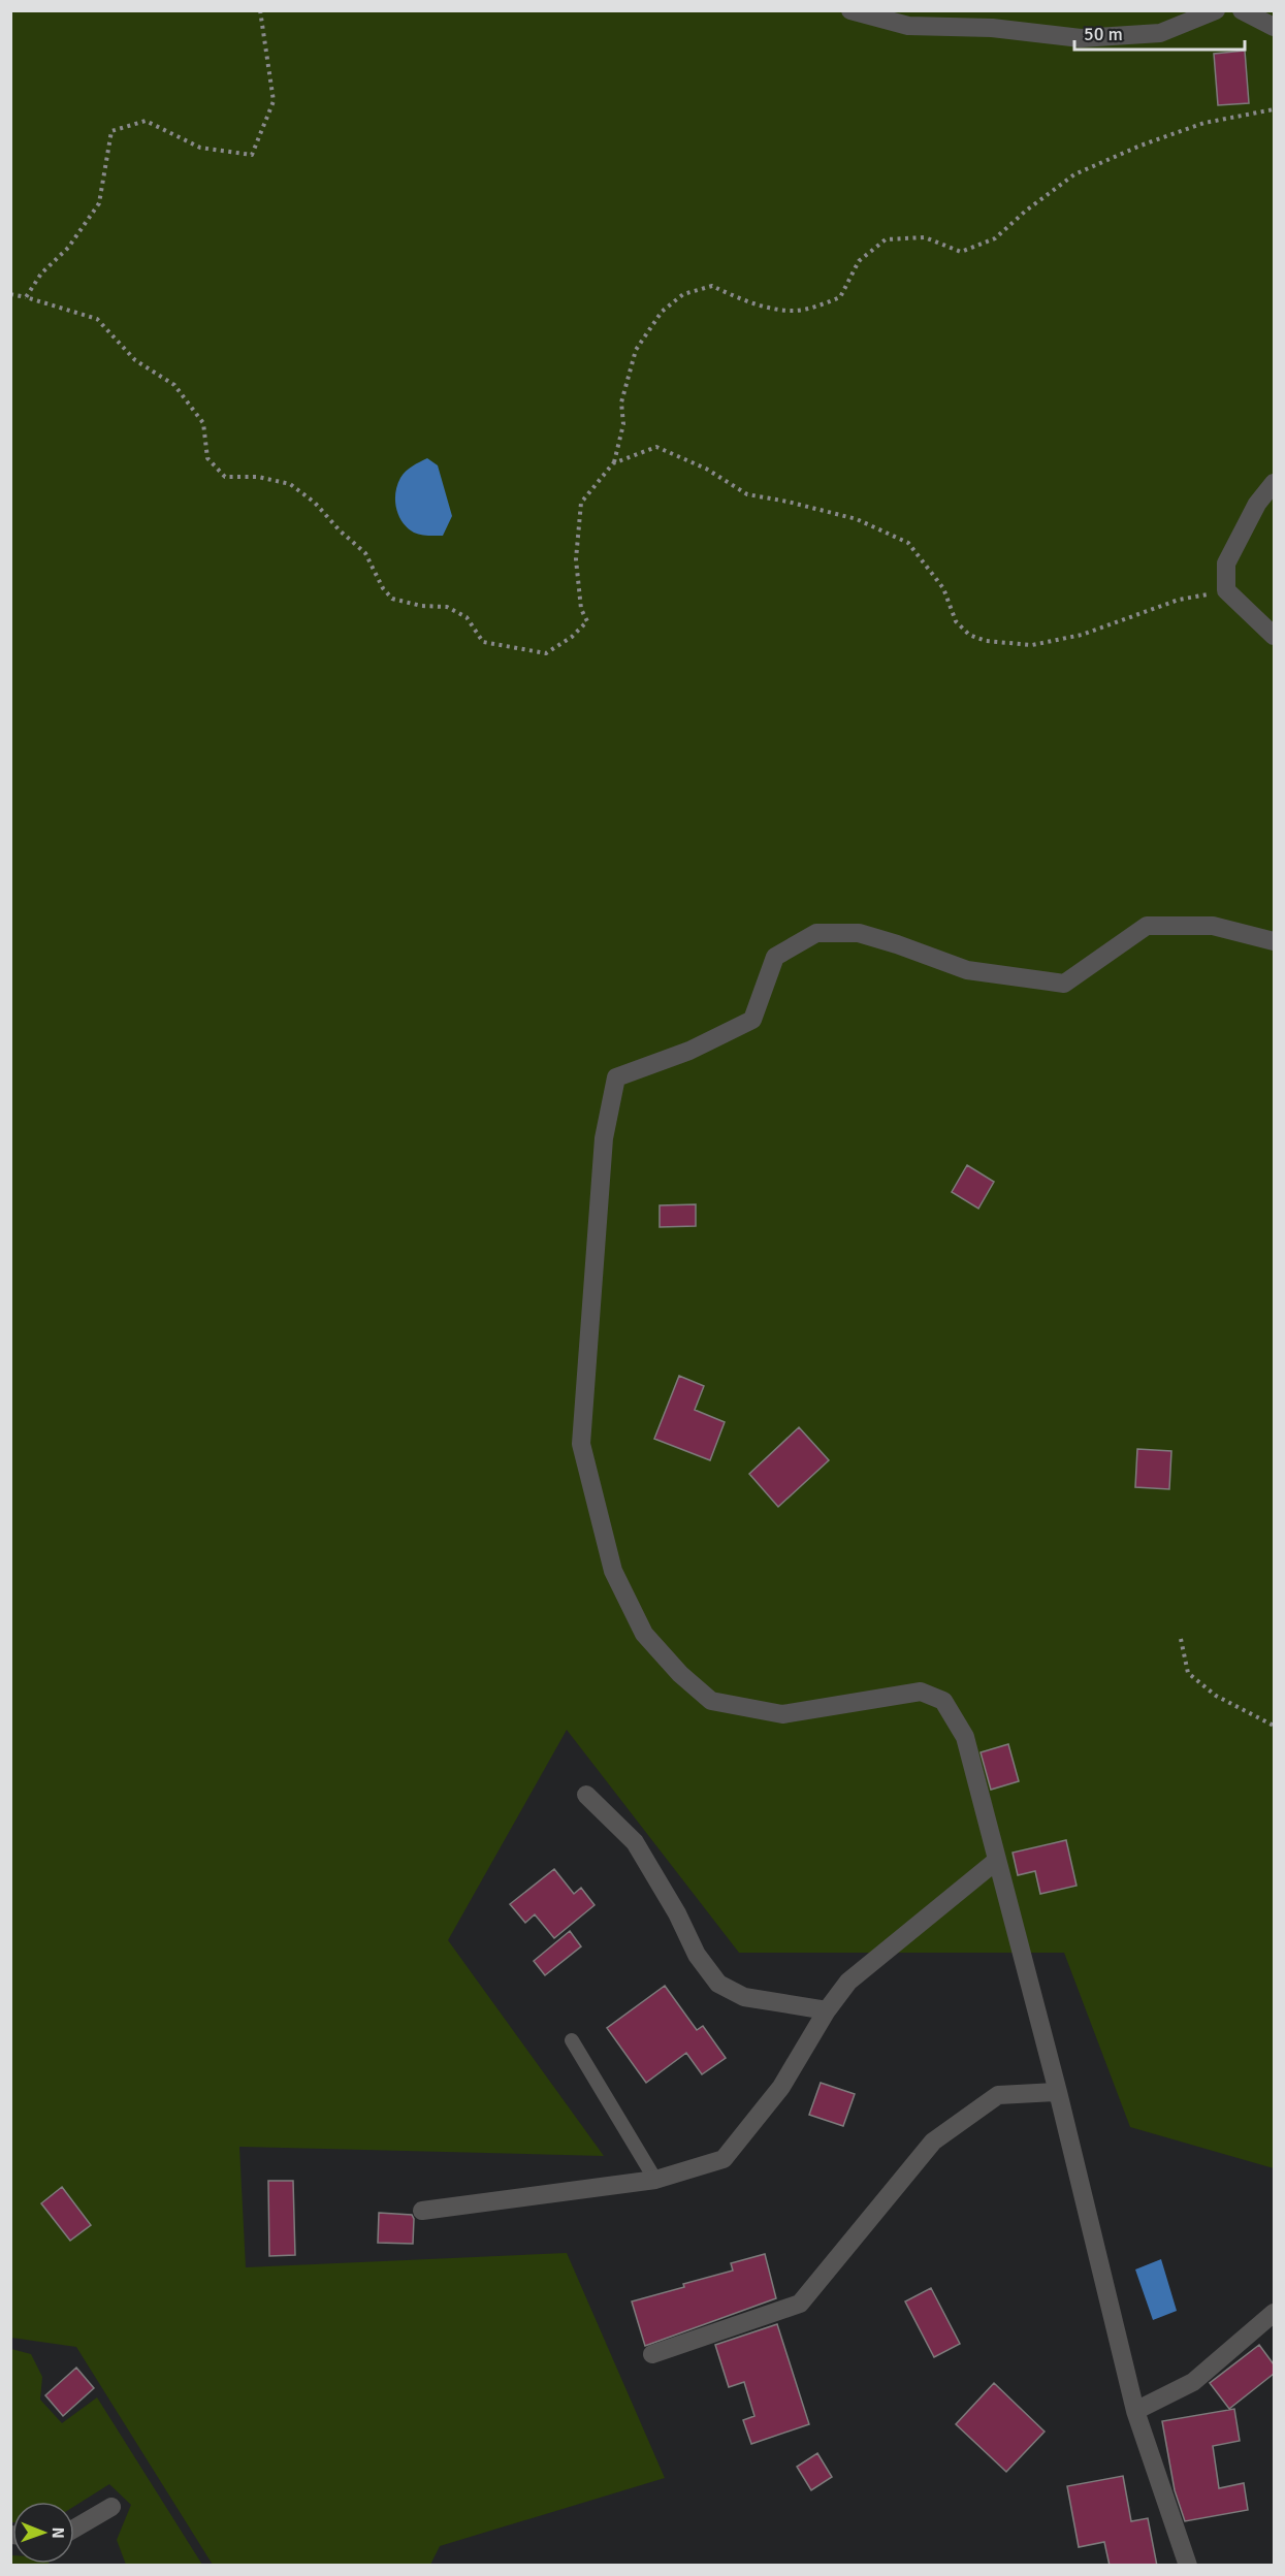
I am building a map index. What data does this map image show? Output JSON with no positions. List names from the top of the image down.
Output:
{
  "scale_bar": "50 m",
  "north": "right"
}
